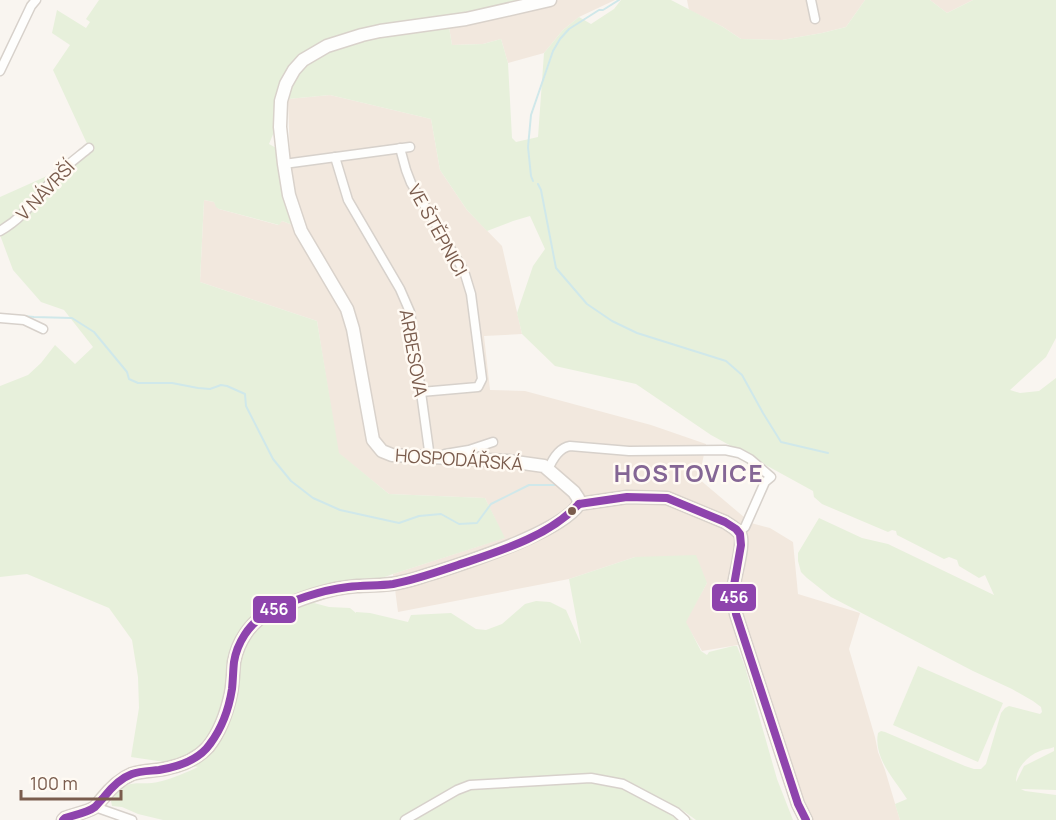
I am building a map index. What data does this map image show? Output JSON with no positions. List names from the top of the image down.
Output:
{
  "streets": {
    "street": [
      "V NÁVRŠÍ",
      "VE ŠTĚPNICI",
      "ARBESOVA",
      "HOSPODÁŘSKÁ"
    ]
  },
  "crossings": [
    ["VE ŠTĚPNICI", "ARBESOVA"],
    ["ARBESOVA", "HOSPODÁŘSKÁ"]
  ],
  "districts": ["HOSTOVICE"],
  "lines": ["transit line 456"],
  "scale_bar": "100 m"
}
